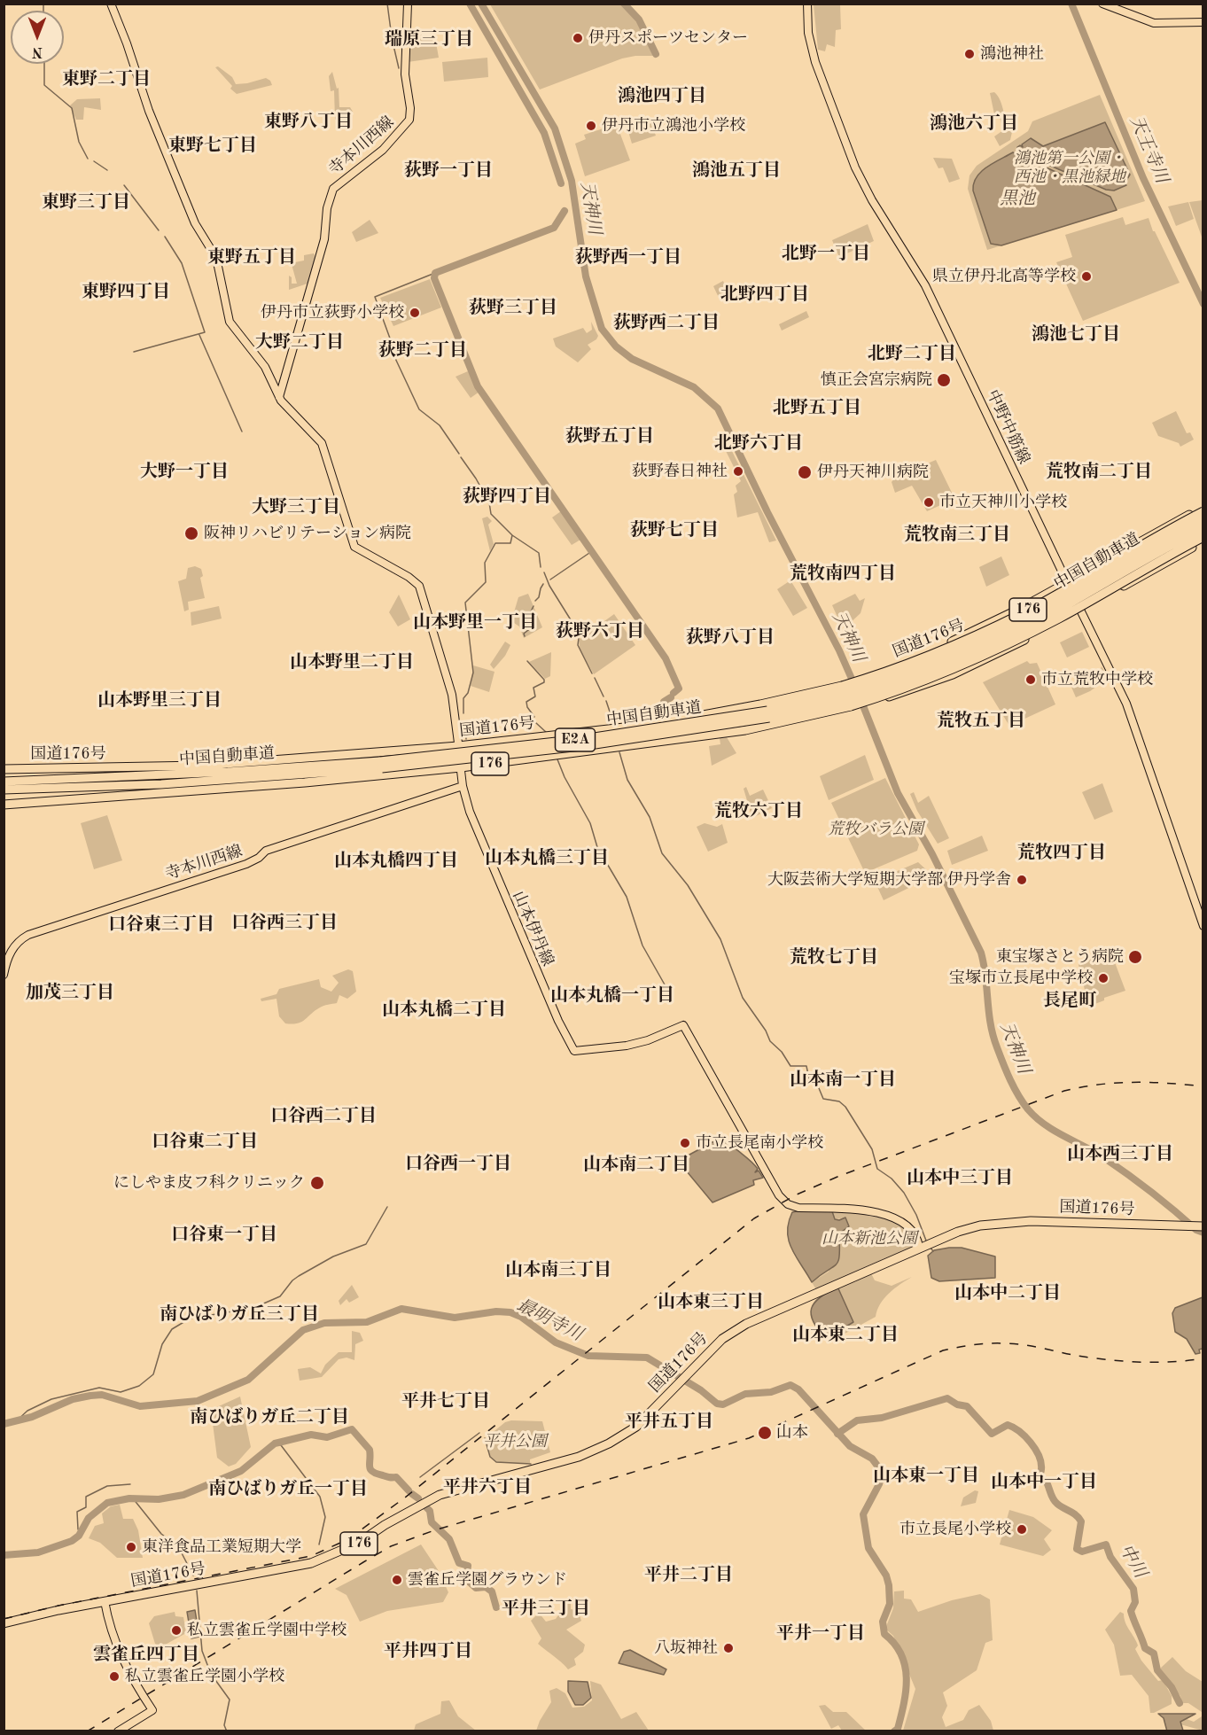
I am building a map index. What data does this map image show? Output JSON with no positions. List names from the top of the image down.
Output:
{
  "streets": {
    "highway": [
      "中国自動車道",
      "176",
      "国道176号",
      "E2A"
    ],
    "main road": ["寺本川西線", "中野中筋線", "山本伊丹線"]
  },
  "crossings": [
    ["寺本川西線", "山本伊丹線"],
    ["中国自動車道", "国道176号"],
    ["国道176号", "山本伊丹線"]
  ],
  "districts": [
    "瑞原三丁目",
    "東野二丁目",
    "鴻池四丁目",
    "東野八丁目",
    "鴻池六丁目",
    "東野七丁目",
    "荻野一丁目",
    "鴻池五丁目",
    "東野三丁目",
    "北野一丁目",
    "東野五丁目",
    "荻野西一丁目",
    "東野四丁目",
    "北野四丁目",
    "荻野三丁目",
    "荻野西二丁目",
    "鴻池七丁目",
    "大野二丁目",
    "荻野二丁目",
    "北野二丁目",
    "北野五丁目",
    "荻野五丁目",
    "北野六丁目",
    "大野一丁目",
    "荒牧南二丁目",
    "荻野四丁目",
    "大野三丁目",
    "荻野七丁目",
    "荒牧南三丁目",
    "荒牧南四丁目",
    "山本野里一丁目",
    "荻野六丁目",
    "荻野八丁目",
    "山本野里二丁目",
    "山本野里三丁目",
    "荒牧五丁目",
    "荒牧六丁目",
    "荒牧四丁目",
    "山本丸橋三丁目",
    "山本丸橋四丁目",
    "口谷西三丁目",
    "口谷東三丁目",
    "荒牧七丁目",
    "加茂三丁目",
    "山本丸橋一丁目",
    "長尾町",
    "山本丸橋二丁目",
    "山本南一丁目",
    "口谷西二丁目",
    "口谷東二丁目",
    "山本西三丁目",
    "口谷西一丁目",
    "山本南二丁目",
    "山本中三丁目",
    "口谷東一丁目",
    "山本南三丁目",
    "山本中二丁目",
    "山本東三丁目",
    "南ひばりガ丘三丁目",
    "山本東二丁目",
    "平井七丁目",
    "南ひばりガ丘二丁目",
    "平井五丁目",
    "山本東一丁目",
    "山本中一丁目",
    "平井六丁目",
    "南ひばりガ丘一丁目",
    "平井二丁目",
    "平井三丁目",
    "平井一丁目",
    "平井四丁目",
    "雲雀丘四丁目"
  ],
  "water": [
    "天王寺川",
    "黒池",
    "天神川",
    "最明寺川",
    "中川"
  ],
  "parks": [
    "鴻池第一公園・ 西池・黒池緑地",
    "荒牧バラ公園",
    "山本新池公園",
    "平井公園"
  ],
  "places": [
    "伊丹スポーツセンター",
    "鴻池神社",
    "伊丹市立鴻池小学校",
    "県立伊丹北高等学校",
    "伊丹市立荻野小学校",
    "慎正会宮宗病院",
    "荻野春日神社",
    "伊丹天神川病院",
    "市立天神川小学校",
    "阪神リハビリテーション病院",
    "市立荒牧中学校",
    "大阪芸術大学短期大学部 伊丹学舎",
    "東宝塚さとう病院",
    "宝塚市立長尾中学校",
    "市立長尾南小学校",
    "にしやま皮フ科クリニック",
    "山本",
    "市立長尾小学校",
    "東洋食品工業短期大学",
    "雲雀丘学園グラウンド",
    "私立雲雀丘学園中学校",
    "八坂神社",
    "私立雲雀丘学園小学校"
  ],
  "north": "bottom"
}
